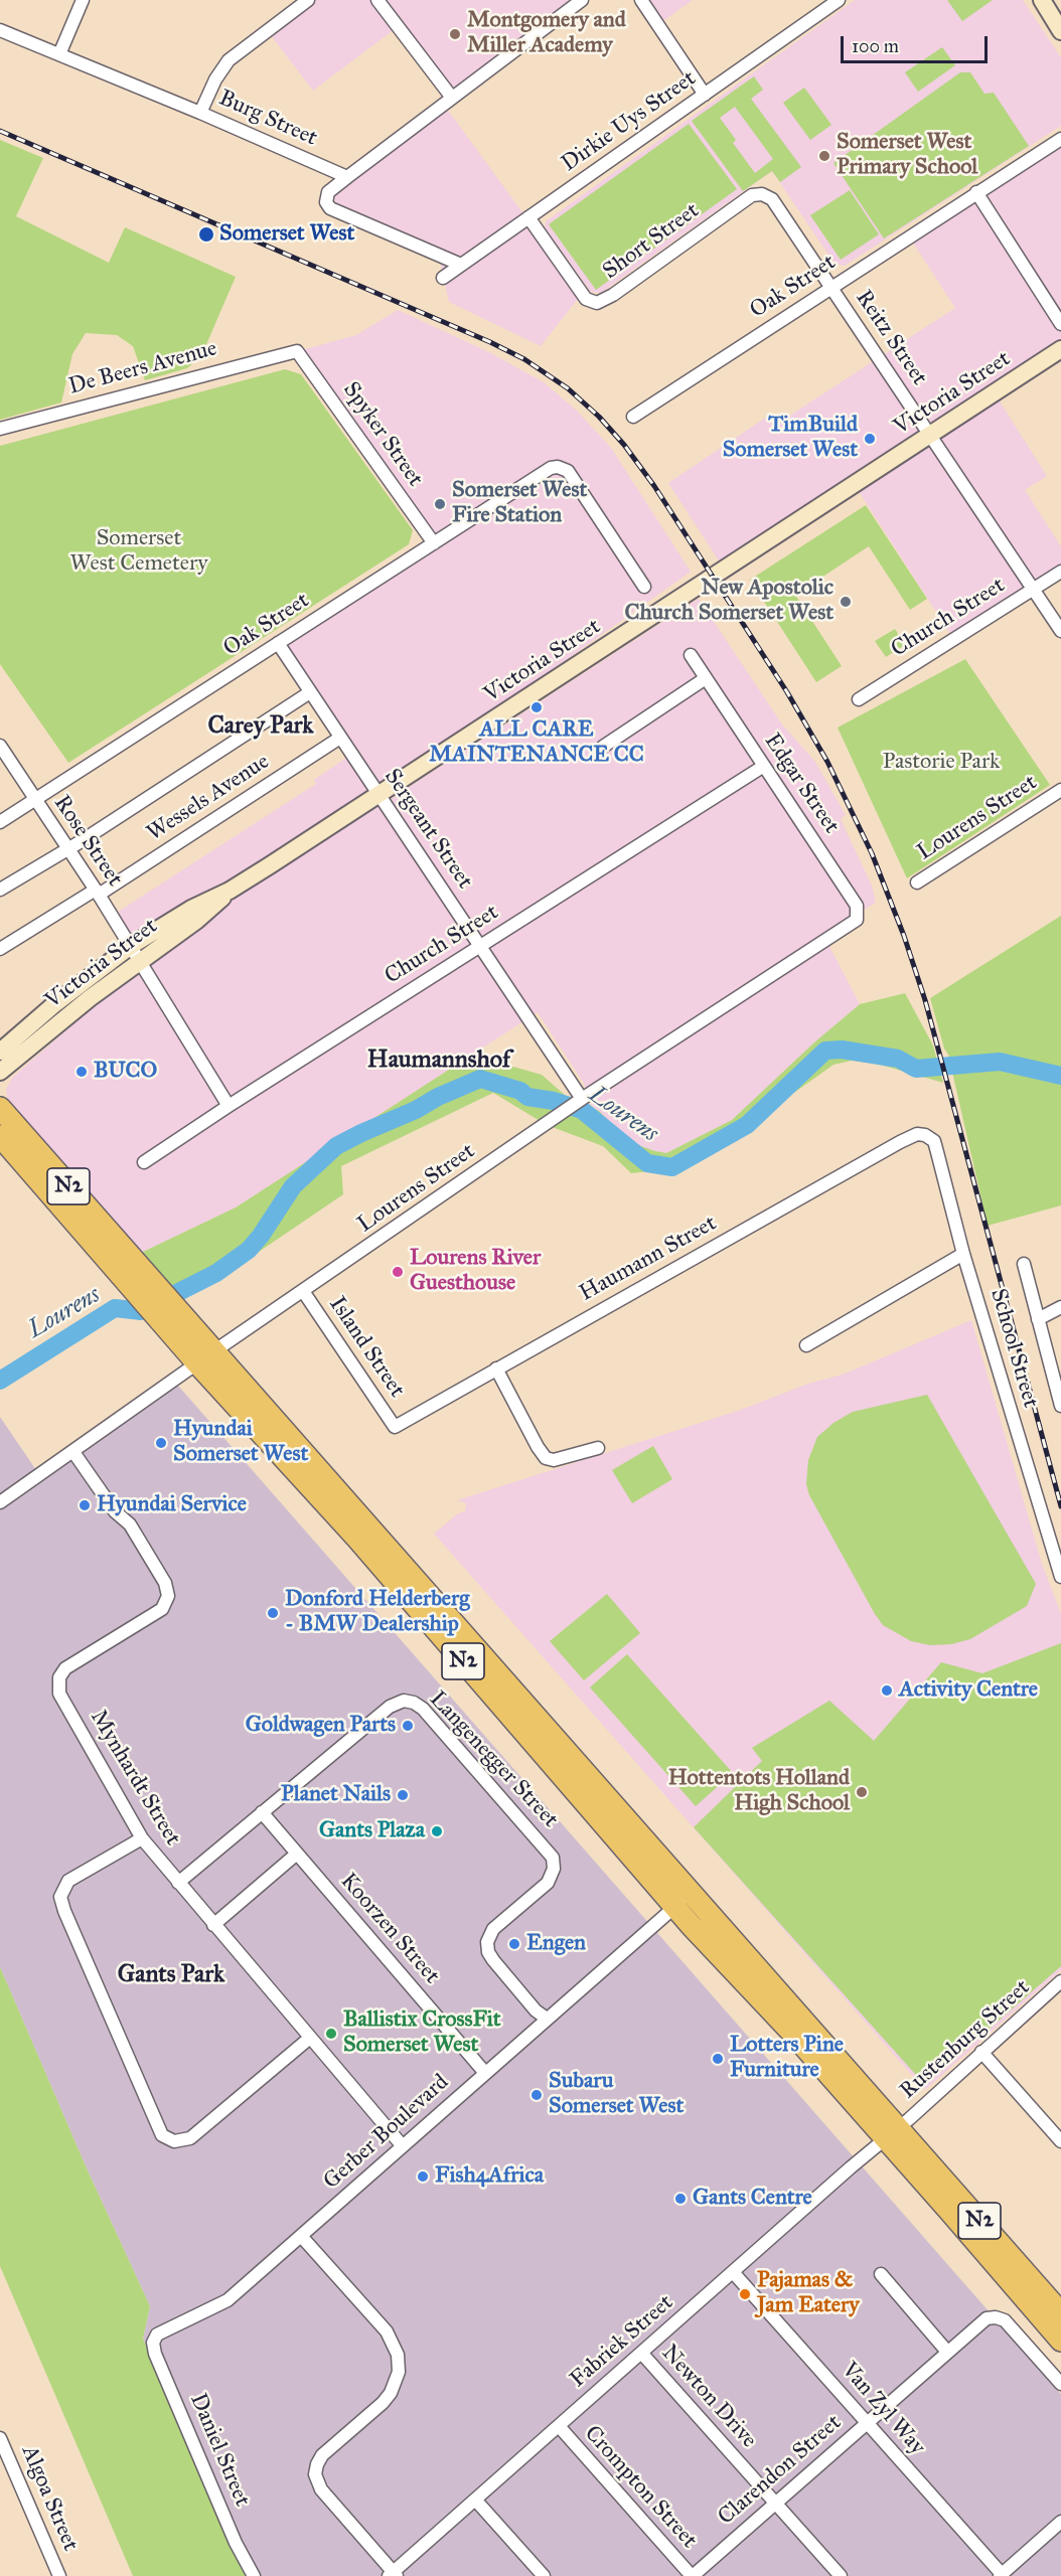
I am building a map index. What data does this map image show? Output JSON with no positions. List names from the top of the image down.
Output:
{
  "streets": {
    "highway": ["N2"],
    "main road": ["Victoria Street"],
    "street": [
      "Burg Street",
      "Dirkie Uys Street",
      "Short Street",
      "Oak Street",
      "Reitz Street",
      "De Beers Avenue",
      "Spyker Street",
      "Church Street",
      "Edgar Street",
      "Wessels Avenue",
      "Lourens Street",
      "Sergeant Street",
      "Rose Street",
      "Haumann Street",
      "Island Street",
      "School Street",
      "Langenegger Street",
      "Mynhardt Street",
      "Koorzen Street",
      "Rustenburg Street",
      "Gerber Boulevard",
      "Fabriek Street",
      "Newton Drive",
      "Van Zyl Way",
      "Daniel Street",
      "Clarendon Street",
      "Crompton Street",
      "Algoa Street"
    ]
  },
  "crossings": [
    ["Dirkie Uys Street", "Short Street"],
    ["Short Street", "Reitz Street"],
    ["Oak Street", "Reitz Street"],
    ["Oak Street", "Spyker Street"],
    ["Oak Street", "Sergeant Street"],
    ["Oak Street", "Rose Street"],
    ["Reitz Street", "Victoria Street"],
    ["Reitz Street", "Church Street"],
    ["De Beers Avenue", "Spyker Street"],
    ["Victoria Street", "Sergeant Street"],
    ["Victoria Street", "Rose Street"],
    ["Church Street", "Edgar Street"],
    ["Church Street", "Sergeant Street"],
    ["Church Street", "Rose Street"],
    ["Edgar Street", "Lourens Street"],
    ["Wessels Avenue", "Sergeant Street"],
    ["Wessels Avenue", "Rose Street"],
    ["Lourens Street", "Sergeant Street"],
    ["Lourens Street", "N2"],
    ["Lourens Street", "Island Street"],
    ["Lourens Street", "Mynhardt Street"],
    ["N2", "Rustenburg Street"],
    ["N2", "Gerber Boulevard"],
    ["N2", "Fabriek Street"],
    ["Haumann Street", "Island Street"],
    ["Haumann Street", "School Street"],
    ["Langenegger Street", "Mynhardt Street"],
    ["Langenegger Street", "Koorzen Street"],
    ["Langenegger Street", "Gerber Boulevard"],
    ["Mynhardt Street", "Gerber Boulevard"],
    ["Koorzen Street", "Gerber Boulevard"],
    ["Rustenburg Street", "Fabriek Street"],
    ["Gerber Boulevard", "Daniel Street"],
    ["Fabriek Street", "Newton Drive"],
    ["Fabriek Street", "Van Zyl Way"],
    ["Fabriek Street", "Crompton Street"],
    ["Newton Drive", "Clarendon Street"],
    ["Van Zyl Way", "Clarendon Street"],
    ["Clarendon Street", "Crompton Street"]
  ],
  "districts": ["Carey Park", "Haumannshof", "Gants Park"],
  "water": ["Lourens"],
  "parks": ["Somerset West Cemetery", "Pastorie Park"],
  "places": [
    "Montgomery and Miller Academy",
    "Somerset West Primary School",
    "Somerset West",
    "TimBuild Somerset West",
    "Somerset West Fire Station",
    "New Apostolic Church Somerset West",
    "ALL CARE MAINTENANCE CC",
    "BUCO",
    "Lourens River Guesthouse",
    "Hyundai Somerset West",
    "Hyundai Service",
    "Donford Helderberg - BMW Dealership",
    "Activity Centre",
    "Goldwagen Parts",
    "Hottentots Holland High School",
    "Planet Nails",
    "Gants Plaza",
    "Engen",
    "Ballistix CrossFit Somerset West",
    "Lotters Pine Furniture",
    "Subaru Somerset West",
    "Fish4Africa",
    "Gants Centre",
    "Pajamas & Jam Eatery"
  ],
  "scale_bar": "100 m"
}
